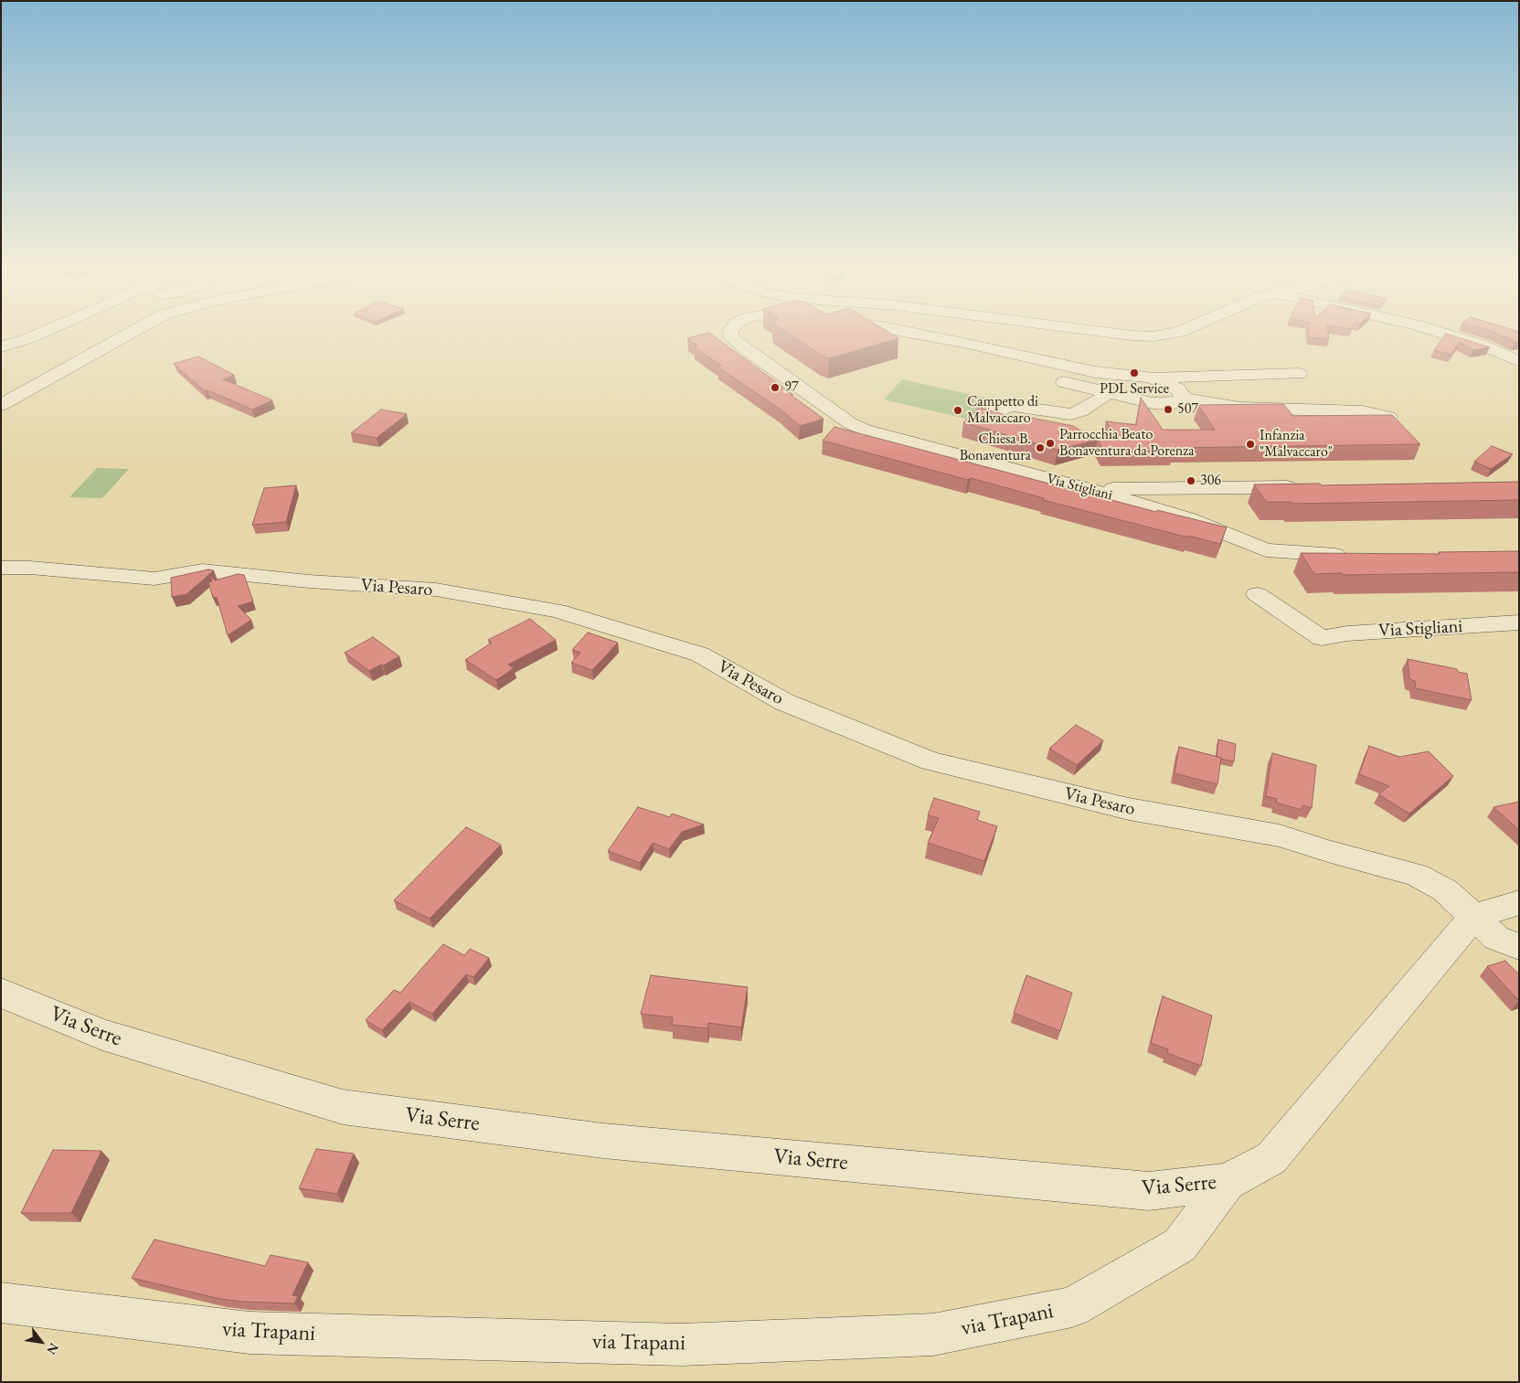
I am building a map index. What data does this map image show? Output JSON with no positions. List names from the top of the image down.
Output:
{
  "streets": {
    "street": [
      "Via Stigliani",
      "Via Pesaro",
      "Via Serre",
      "via Trapani"
    ]
  },
  "crossings": [
    ["Via Pesaro", "Via Serre"],
    ["Via Serre", "via Trapani"]
  ],
  "places": [
    "PDL Service",
    "97",
    "507",
    "Campetto di Malvaccaro",
    "Parrocchia Beato Bonaventura da Porenza",
    "Infanzia \"Malvaccaro\"",
    "Chiesa B. Bonaventura",
    "306"
  ],
  "north": "bottom right"
}
